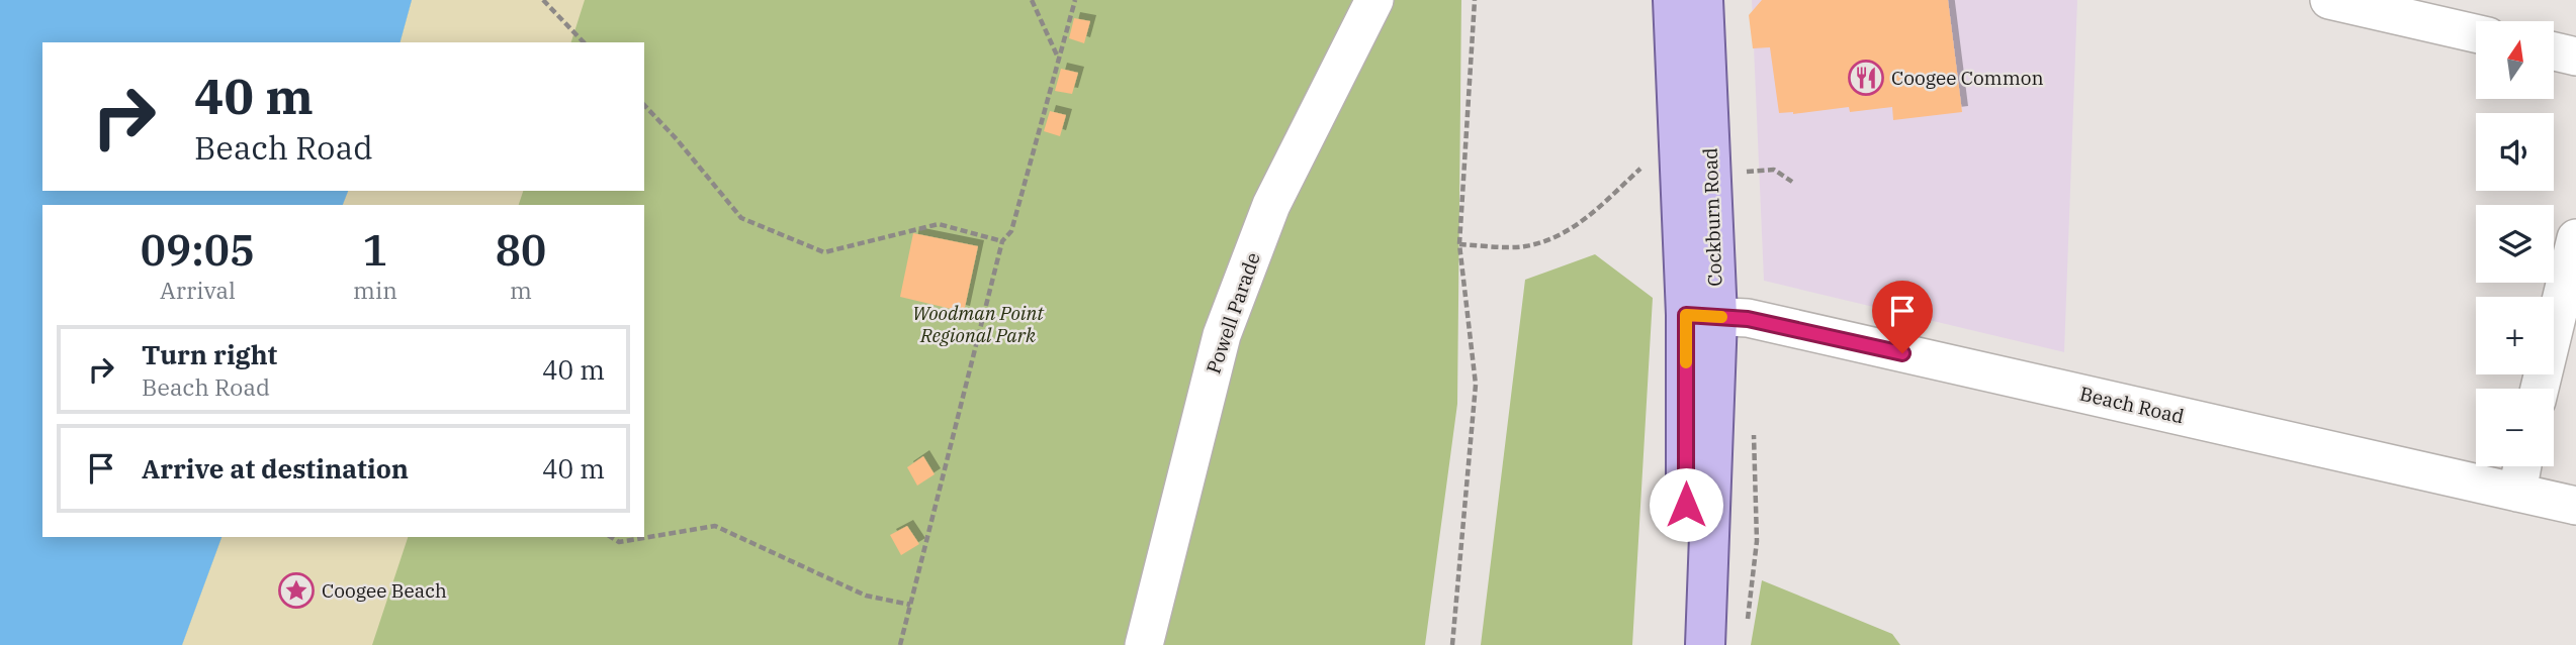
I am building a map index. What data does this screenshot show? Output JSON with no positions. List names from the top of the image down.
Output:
{
  "streets": {
    "main road": ["Cockburn Road"],
    "street": ["Powell Parade", "Beach Road"]
  },
  "crossings": [
    ["Cockburn Road", "Beach Road"]
  ],
  "parks": ["Woodman Point Regional Park"],
  "places": {
    "restaurant": ["Coogee Common"],
    "place": ["Coogee Beach"]
  },
  "north": "top",
  "page": {
    "map_buttons": ["+", "−"],
    "turn": ["40 m", "Beach Road"],
    "eta": [
      "09:05",
      "Arrival",
      "1",
      "min",
      "80",
      "m"
    ],
    "list": [
      {
        "name": "Turn right",
        "note": "Beach Road",
        "value": "40 m"
      },
      {
        "name": "Arrive at destination",
        "value": "40 m"
      }
    ]
  }
}
